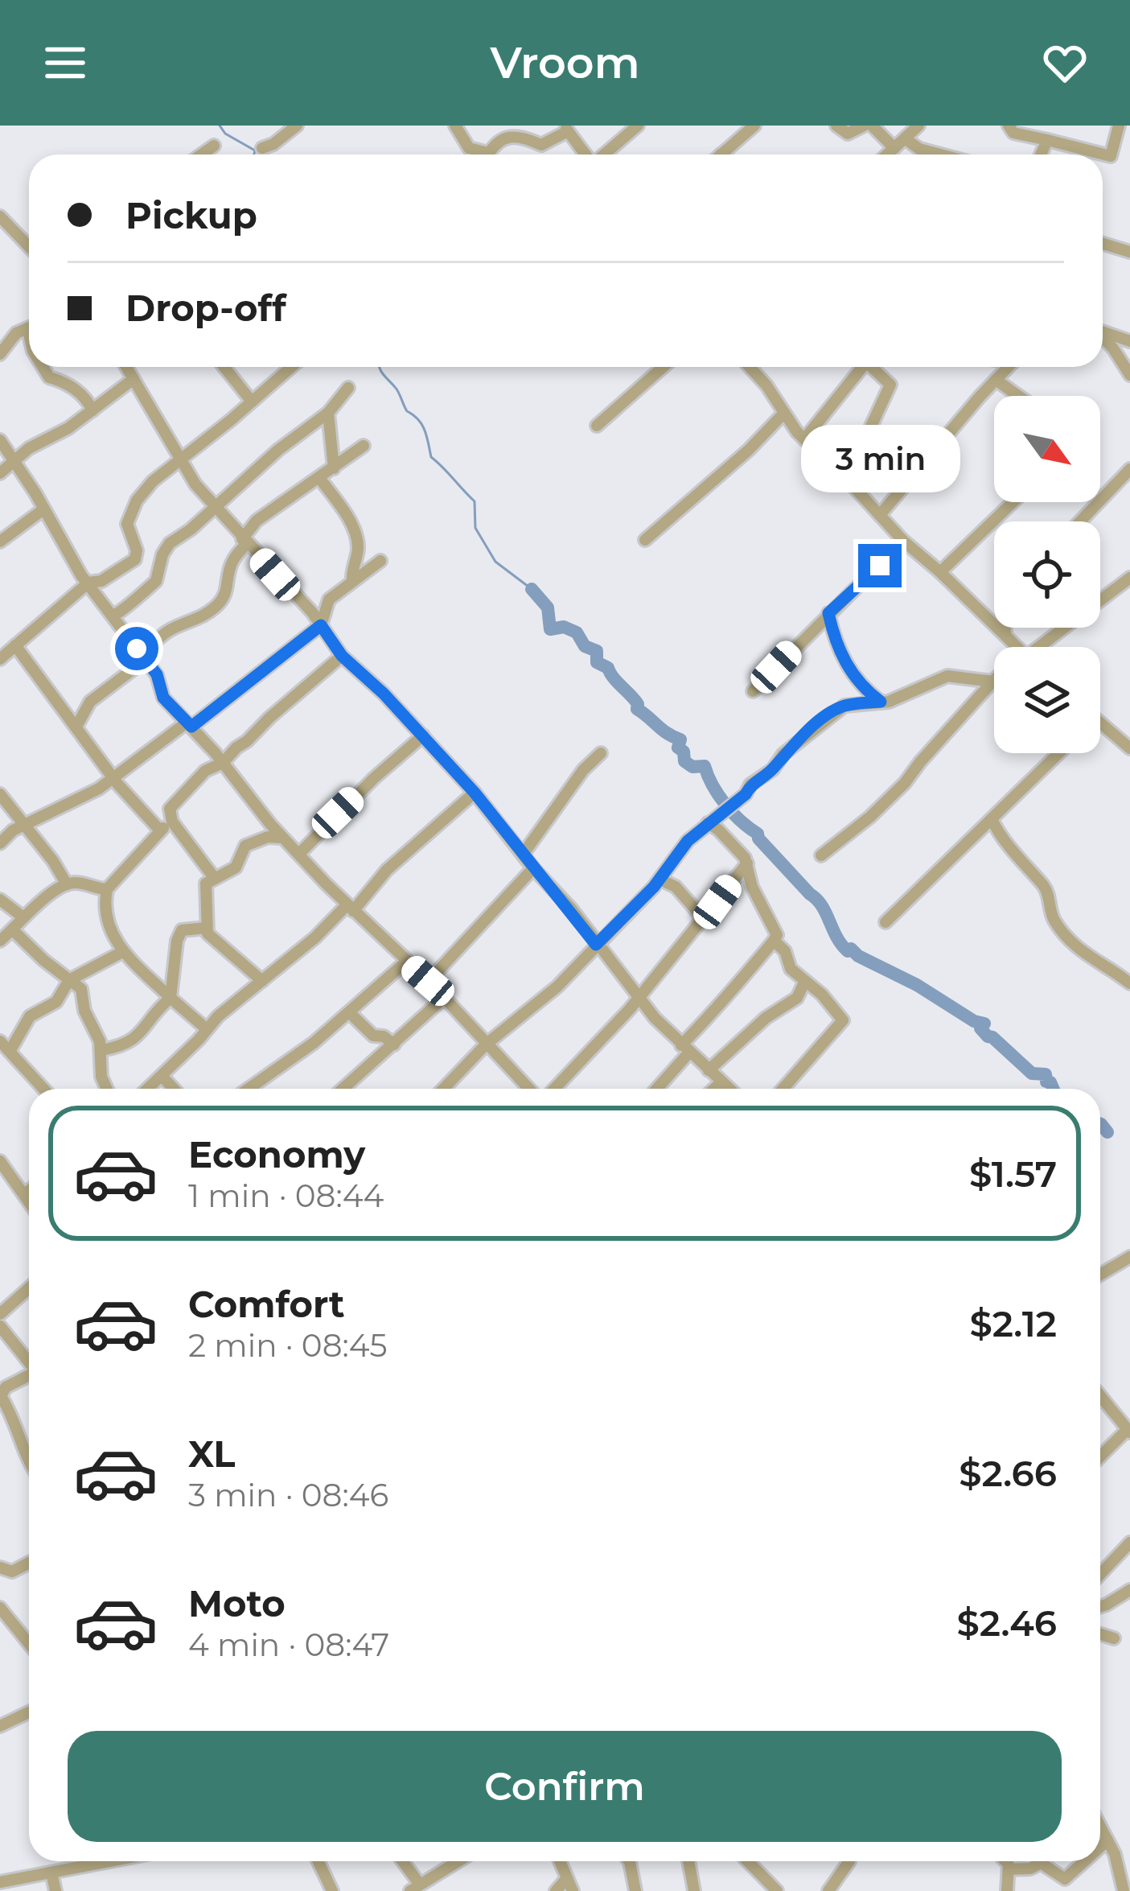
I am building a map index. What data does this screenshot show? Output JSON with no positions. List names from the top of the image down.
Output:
{
  "north": "bottom right",
  "page": {
    "header": "Vroom",
    "banner": ["Pickup", "Drop-off"],
    "bubble": "3 min",
    "list": [
      {
        "name": "Economy",
        "note": "1 min · 08:44",
        "value": "$1.57"
      },
      {
        "name": "Comfort",
        "note": "2 min · 08:45",
        "value": "$2.12"
      },
      {
        "name": "XL",
        "note": "3 min · 08:46",
        "value": "$2.66"
      },
      {
        "name": "Moto",
        "note": "4 min · 08:47",
        "value": "$2.46"
      }
    ],
    "buttons": "Confirm"
  }
}
